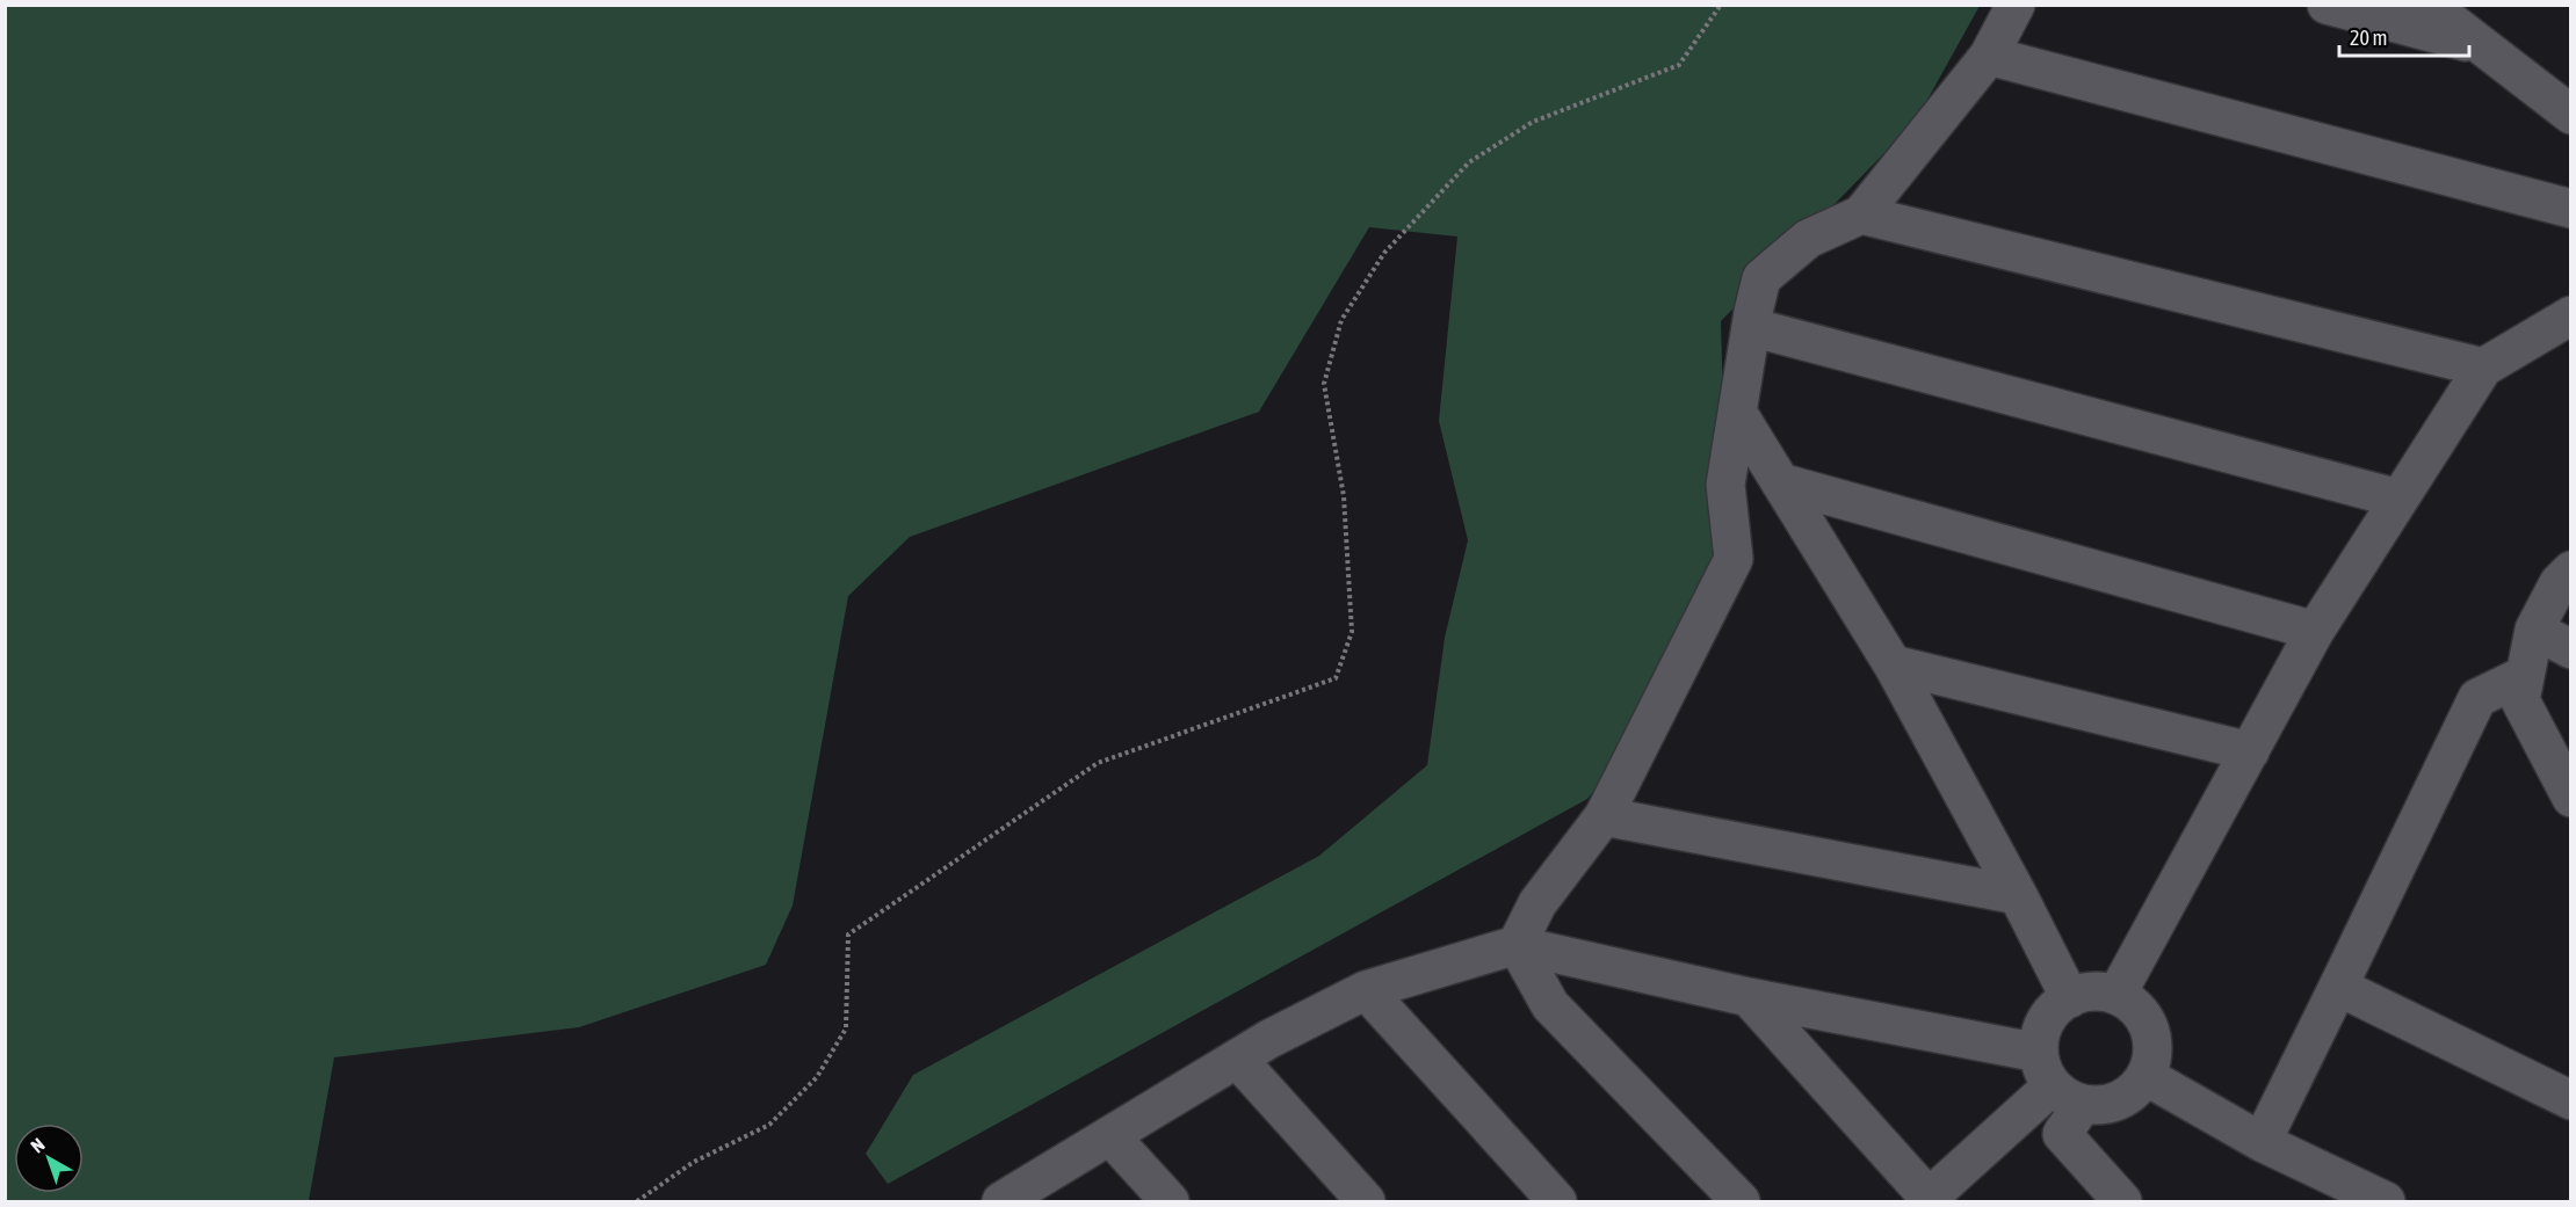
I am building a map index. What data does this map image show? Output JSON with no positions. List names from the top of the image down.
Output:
{
  "scale_bar": "20 m",
  "north": "top left"
}
